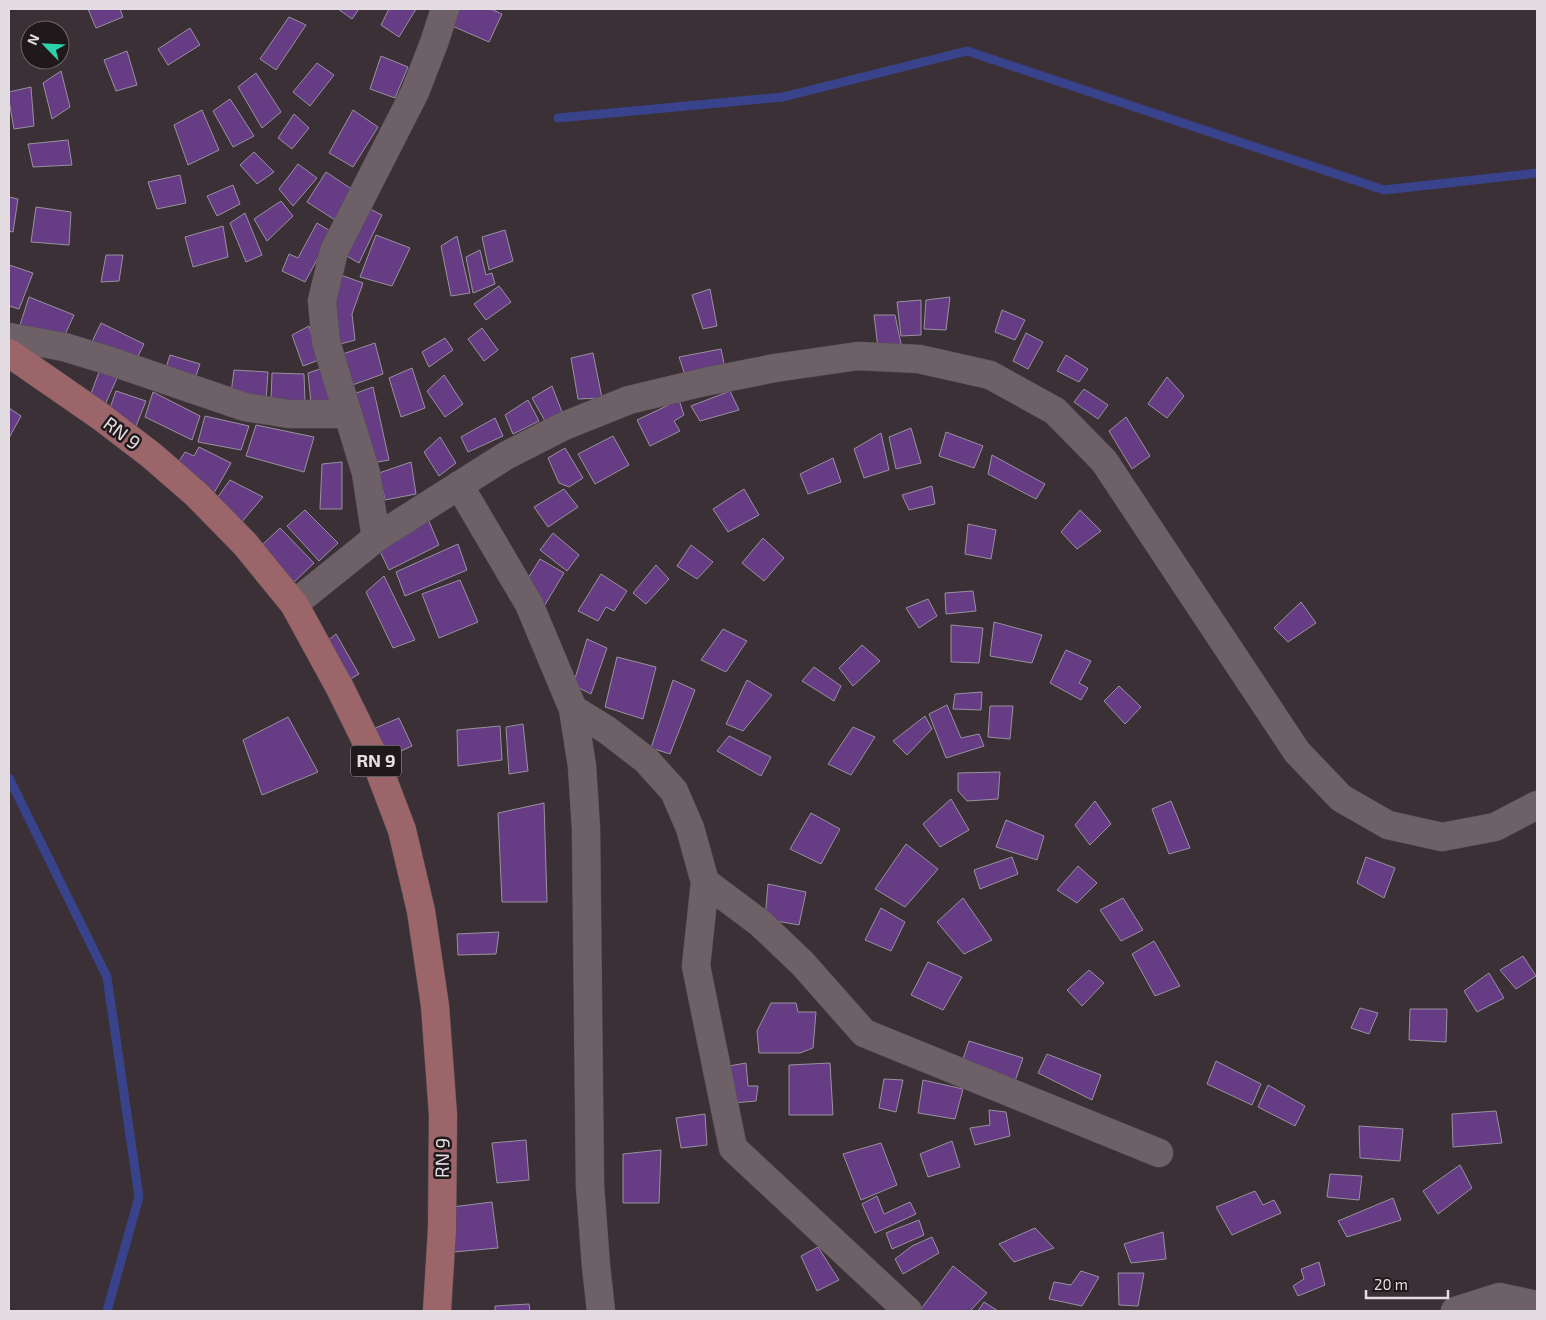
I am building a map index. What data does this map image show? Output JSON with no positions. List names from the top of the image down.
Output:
{
  "streets": {
    "main road": ["RN 9"]
  },
  "scale_bar": "20 m",
  "north": "top left"
}
